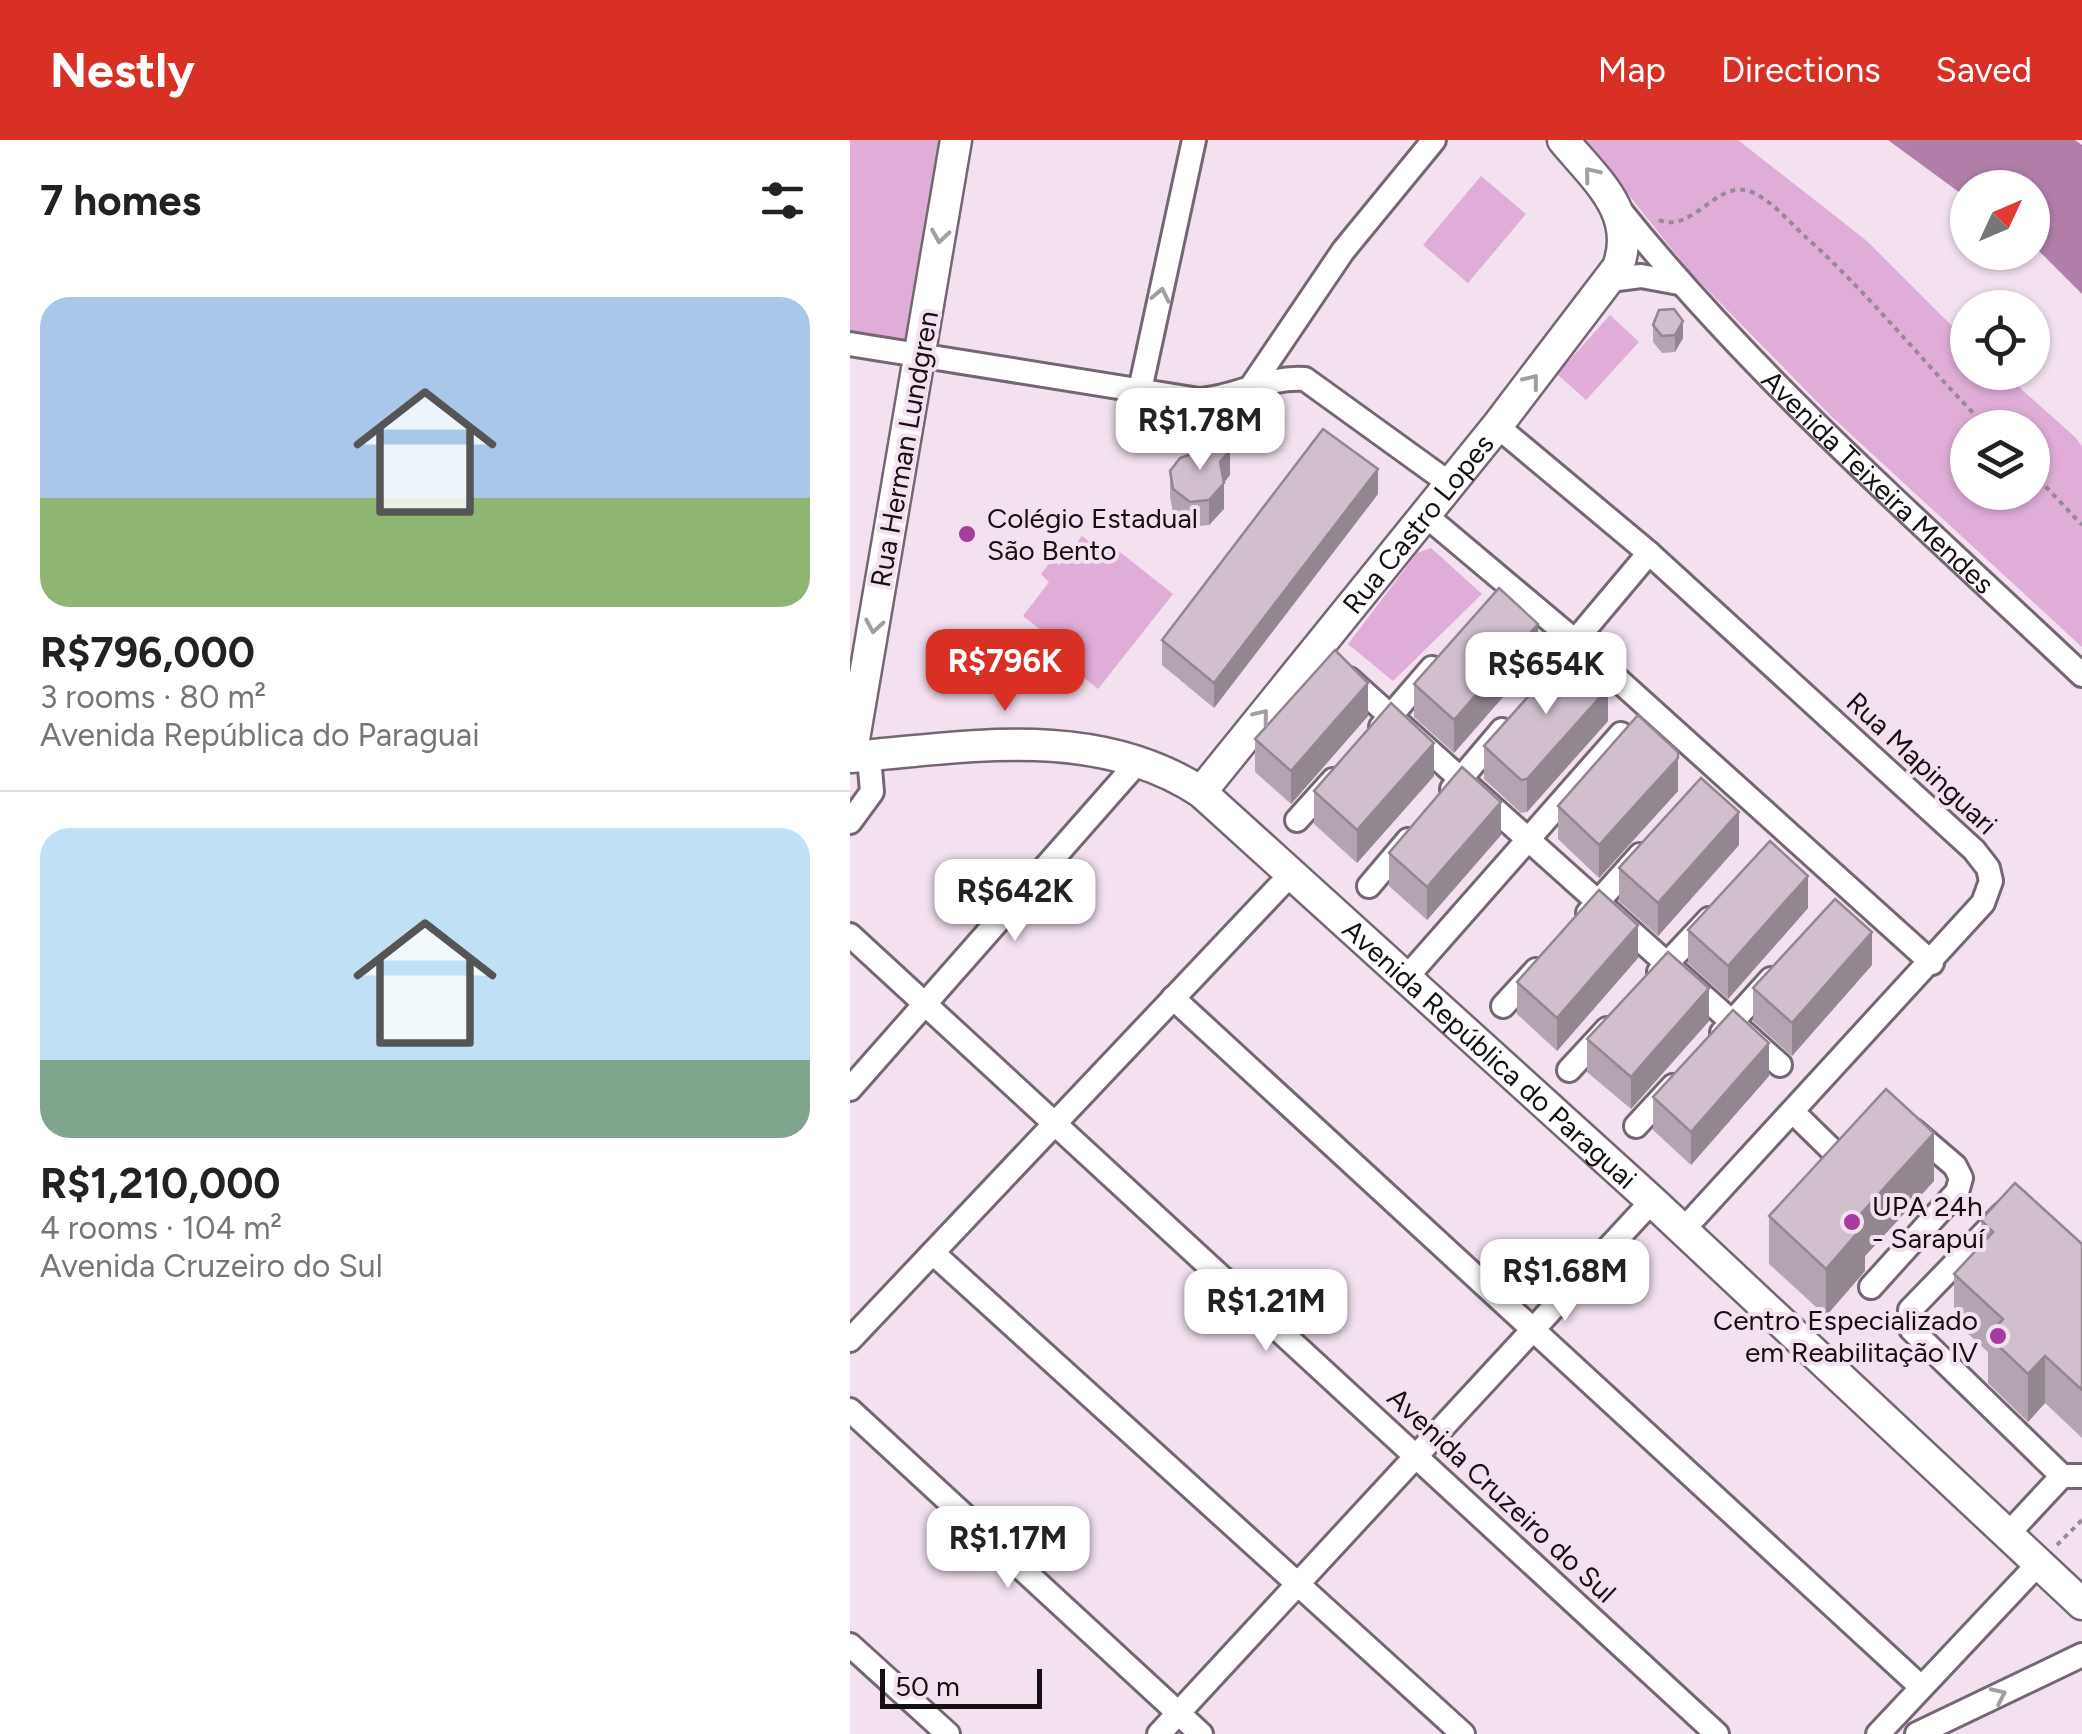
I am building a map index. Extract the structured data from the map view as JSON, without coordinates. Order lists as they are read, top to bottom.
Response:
{
  "streets": {
    "main road": ["Rua Herman Lundgren", "Rua Castro Lopes", "Avenida República do Paraguai"],
    "street": ["Avenida Teixeira Mendes", "Rua Mapinguari", "Avenida Cruzeiro do Sul"]
  },
  "crossings": [
    ["Rua Herman Lundgren", "Avenida República do Paraguai"],
    ["Avenida Teixeira Mendes", "Rua Castro Lopes"],
    ["Rua Castro Lopes", "Rua Mapinguari"],
    ["Rua Castro Lopes", "Avenida República do Paraguai"],
    ["Rua Mapinguari", "Avenida República do Paraguai"]
  ],
  "one_way": ["Rua Herman Lundgren", "Rua Castro Lopes"],
  "places": ["Colégio Estadual São Bento", "UPA 24h - Sarapuí", "Centro Especializado em Reabilitação IV"],
  "scale_bar": "50 m",
  "north": "top right",
  "page": {
    "header": "Nestly",
    "nav": ["Map", "Directions", "Saved"],
    "heading": "7 homes",
    "list": [
      {
        "name": "R$796,000",
        "note": "3 rooms · 80 m² · Avenida República do Paraguai"
      },
      {
        "name": "R$1,210,000",
        "note": "4 rooms · 104 m² · Avenida Cruzeiro do Sul"
      }
    ],
    "price": [
      "R$1.78M",
      "R$796K",
      "R$654K",
      "R$642K",
      "R$1.68M",
      "R$1.21M",
      "R$1.17M"
    ],
    "scale": "50 m"
  }
}
